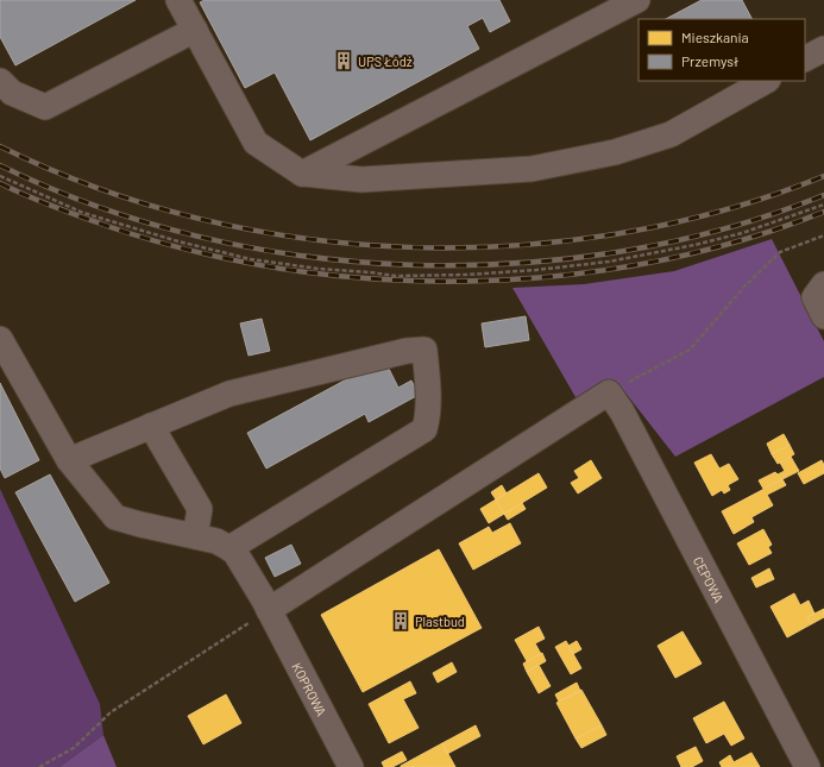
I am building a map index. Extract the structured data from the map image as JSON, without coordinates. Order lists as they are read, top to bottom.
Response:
{
  "streets": {
    "street": ["CEPOWA", "KOPROWA"]
  },
  "places": {
    "building": ["UPS Łódź", "Plastbud"]
  },
  "legend": ["Mieszkania", "Przemysł"]
}
